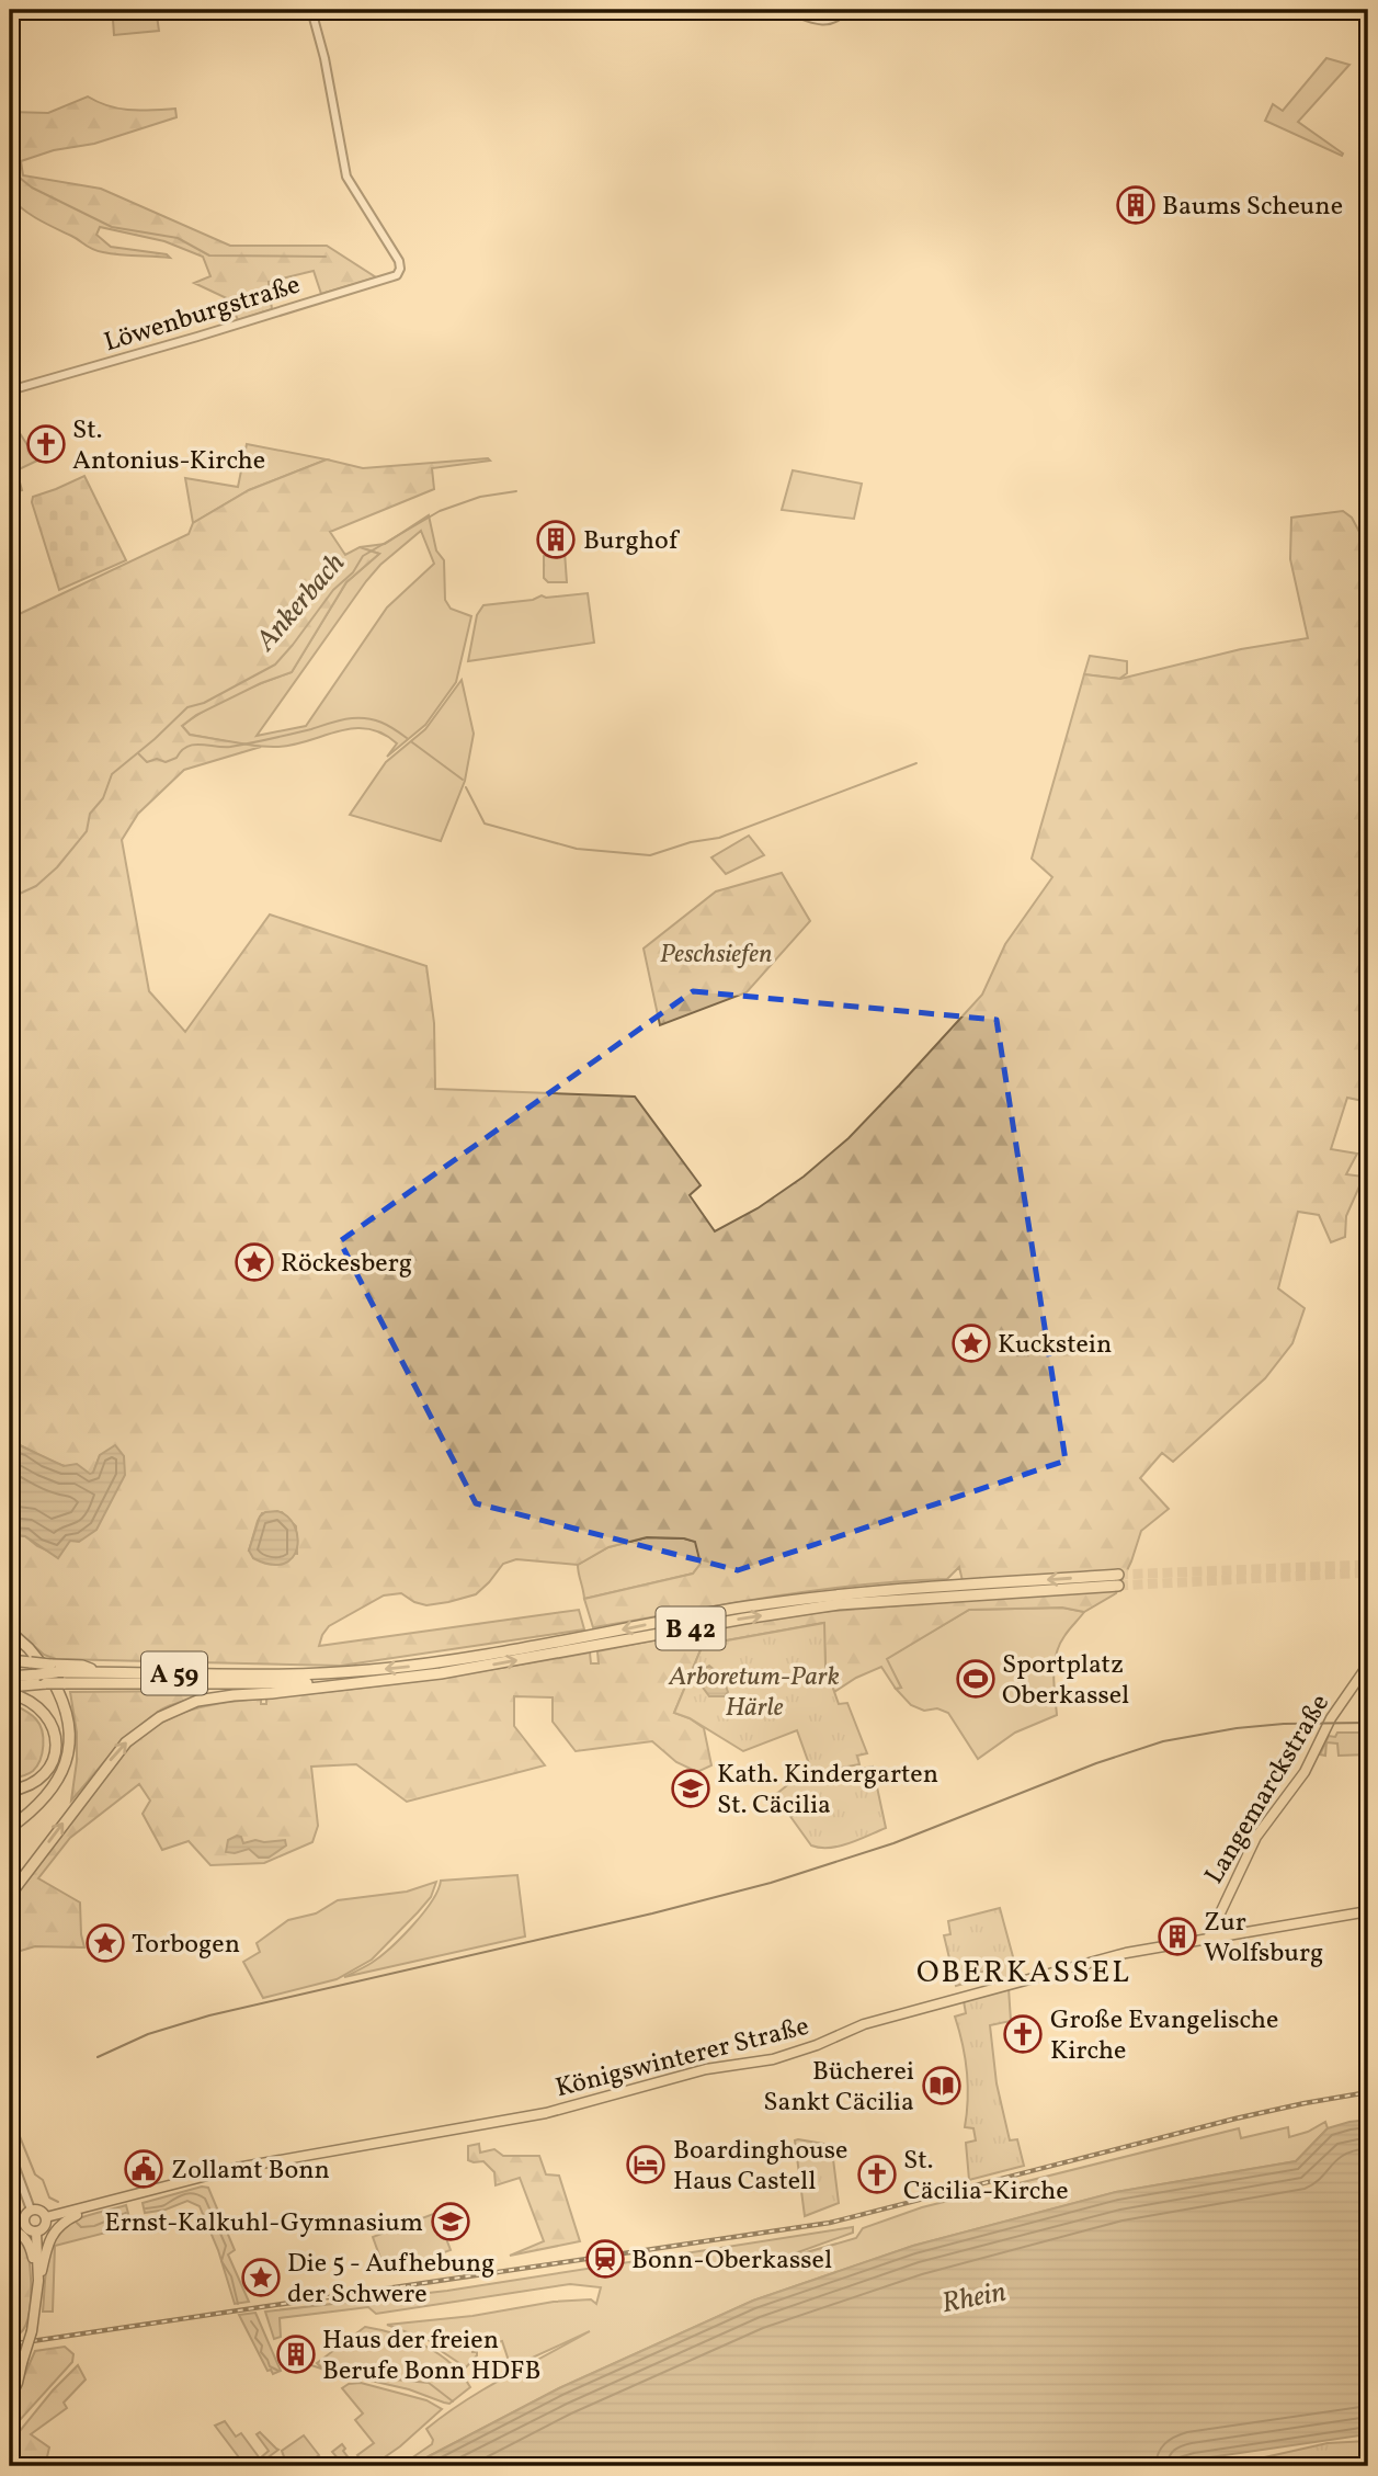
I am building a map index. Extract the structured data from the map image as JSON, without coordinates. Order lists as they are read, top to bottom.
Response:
{
  "streets": {
    "highway": ["B 42", "A 59"],
    "main road": ["Langemarckstraße", "Königswinterer Straße"],
    "street": ["Löwenburgstraße"]
  },
  "crossings": [
    ["B 42", "A 59"],
    ["Langemarckstraße", "Königswinterer Straße"]
  ],
  "districts": ["OBERKASSEL"],
  "water": ["Ankerbach", "Rhein"],
  "parks": ["Peschsiefen", "Arboretum-Park Härle"],
  "places": {
    "building": [
      "Baums Scheune",
      "Burghof",
      "Zur Wolfsburg",
      "Haus der freien Berufe Bonn HDFB"
    ],
    "church": ["St. Antonius-Kirche", "Große Evangelische Kirche", "St. Cäcilia-Kirche"],
    "place": [
      "Röckesberg",
      "Kuckstein",
      "Torbogen",
      "Die 5 - Aufhebung der Schwere"
    ],
    "sports": ["Sportplatz Oberkassel"],
    "school or university": ["Kath. Kindergarten St. Cäcilia", "Ernst-Kalkuhl-Gymnasium"],
    "library": ["Bücherei Sankt Cäcilia"],
    "hotel": ["Boardinghouse Haus Castell"],
    "public building": ["Zollamt Bonn"],
    "station": ["Bonn-Oberkassel"]
  }
}
